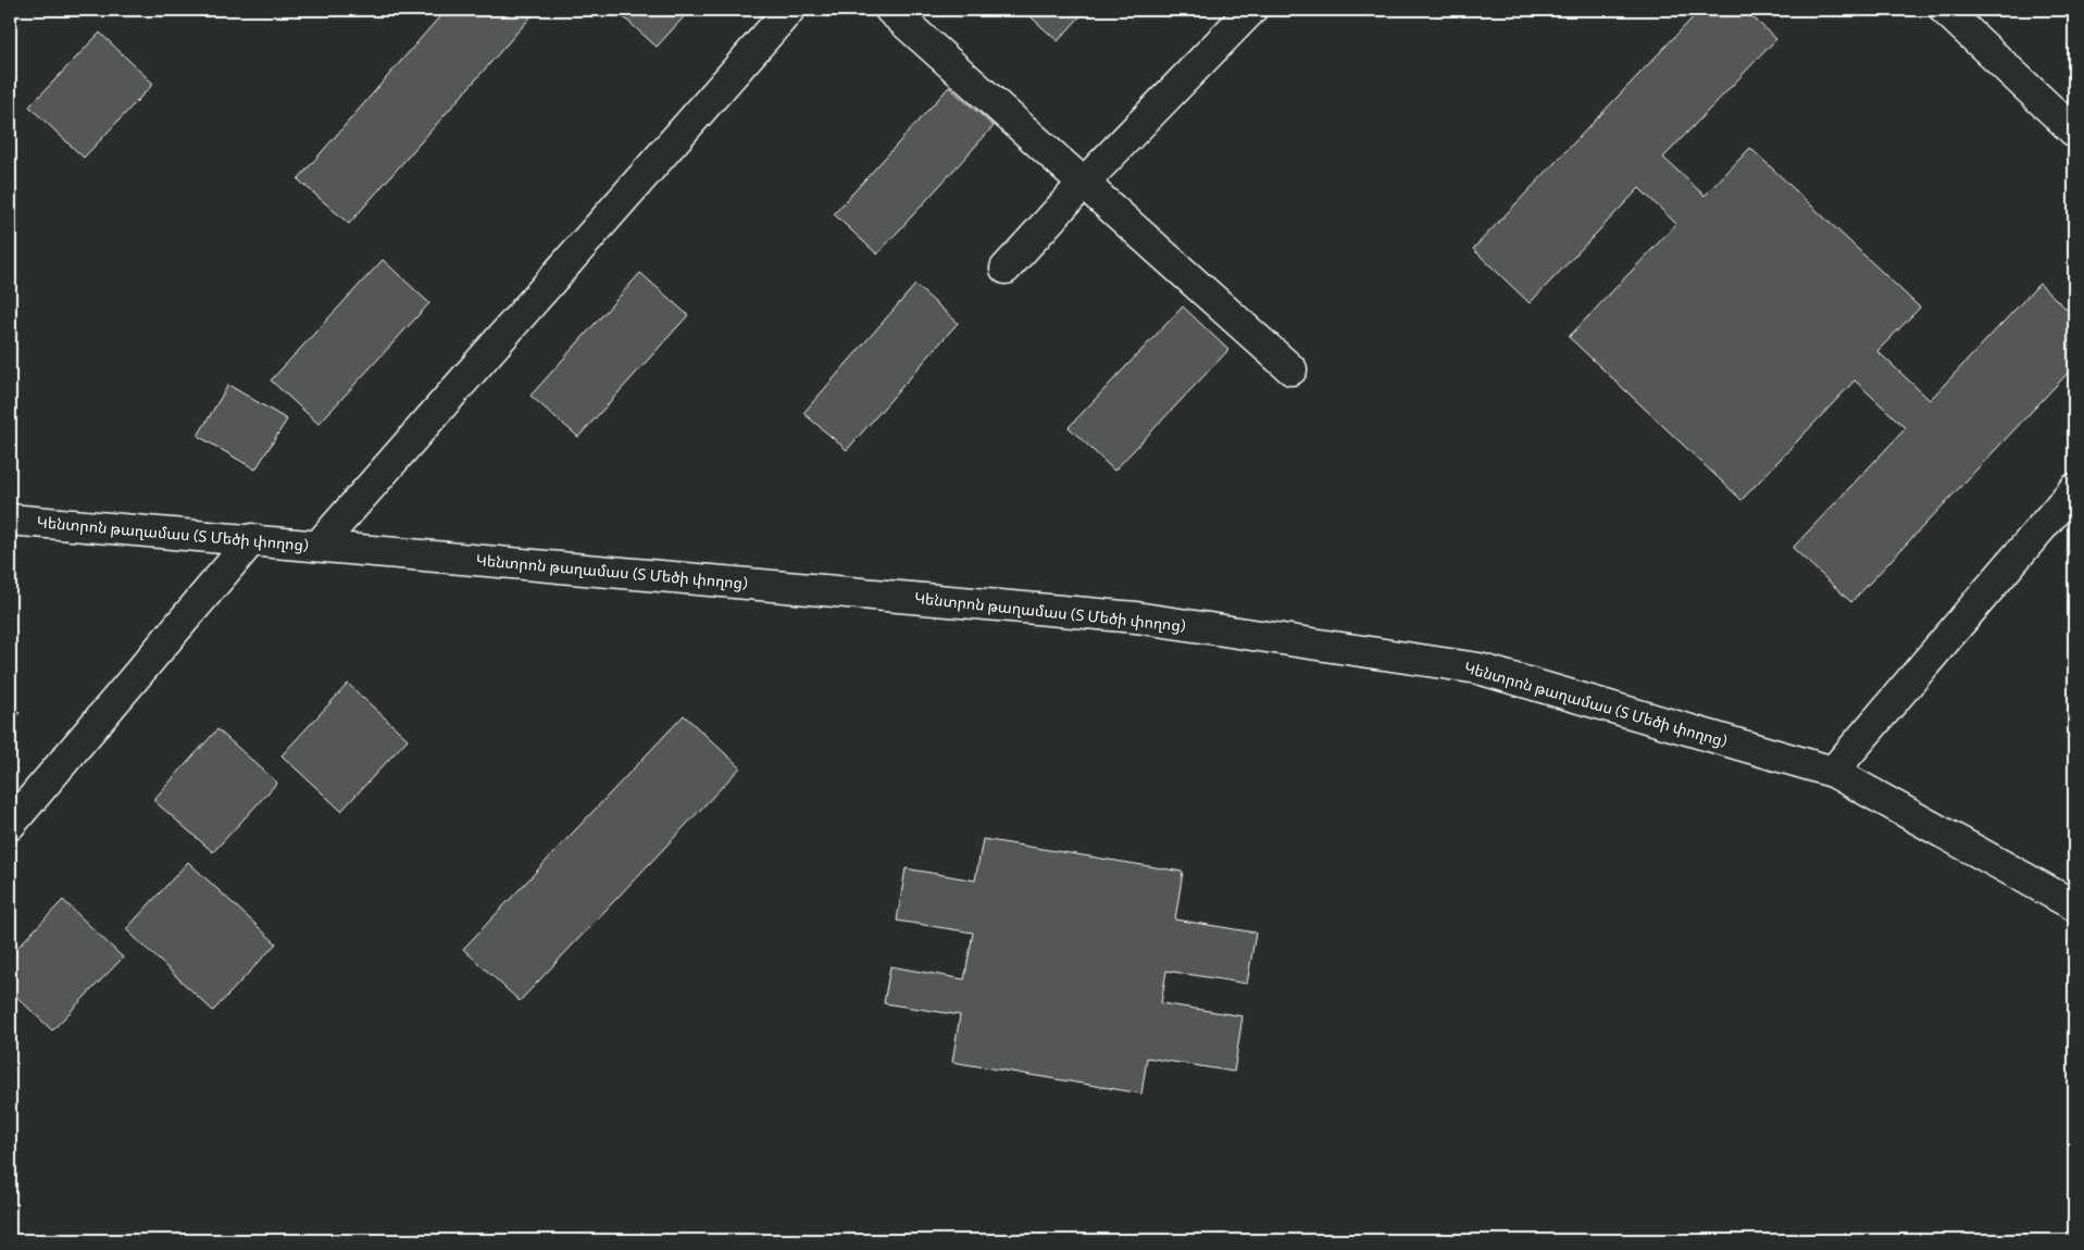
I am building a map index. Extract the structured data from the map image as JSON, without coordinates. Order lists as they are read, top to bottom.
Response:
{
  "streets": {
    "street": ["Կենտրոն թաղամաս (Տ Մեծի փողոց)"]
  }
}
